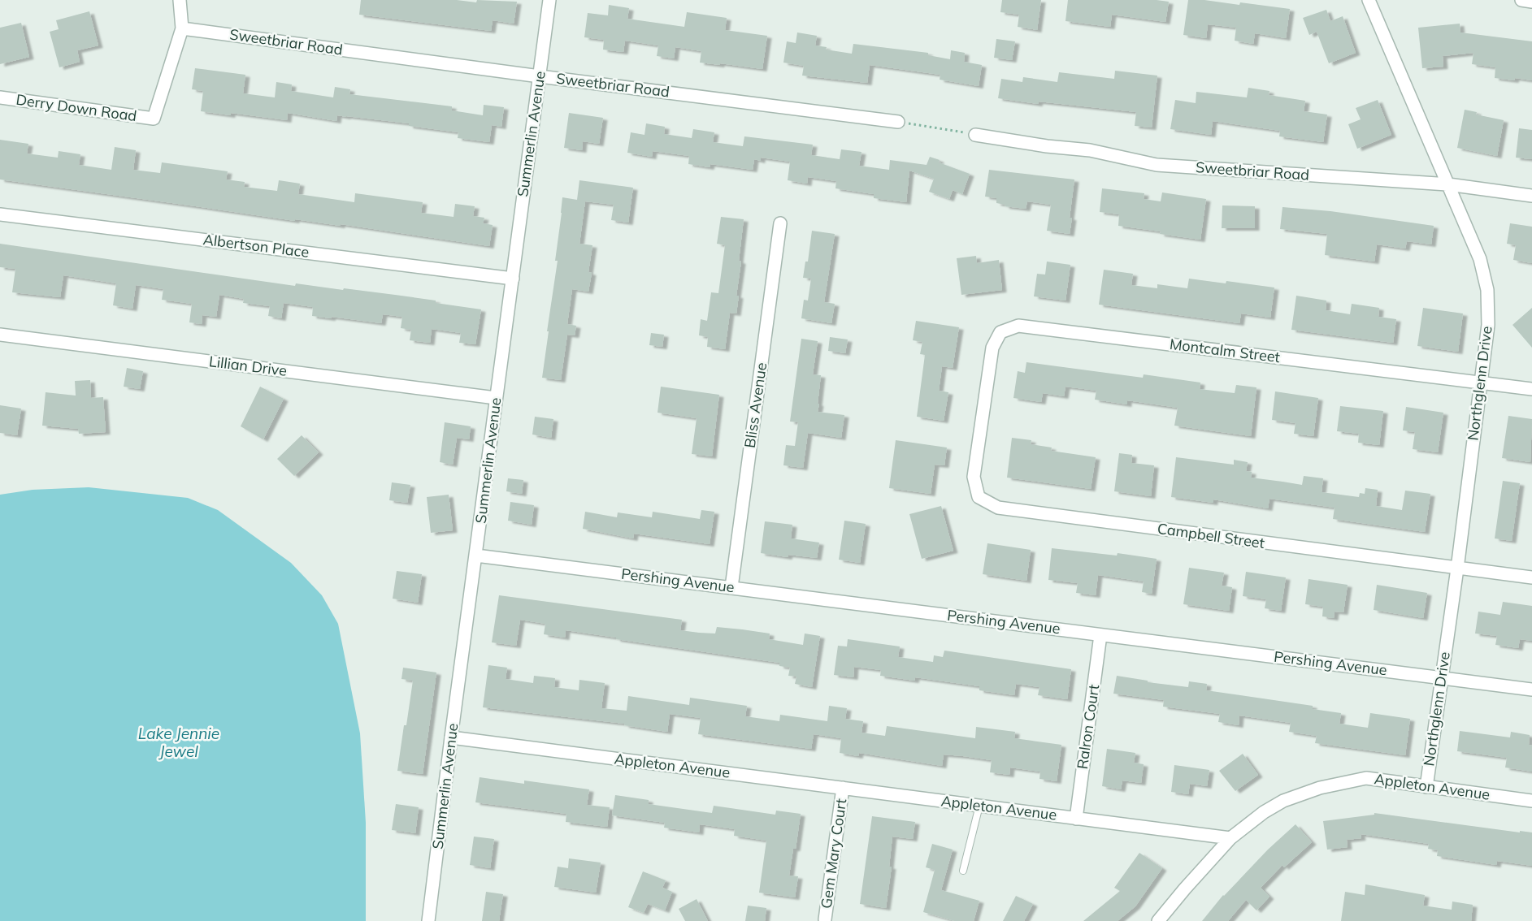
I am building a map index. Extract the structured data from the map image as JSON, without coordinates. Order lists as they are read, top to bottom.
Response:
{
  "streets": {
    "street": [
      "Sweetbriar Road",
      "Derry Down Road",
      "Summerlin Avenue",
      "Albertson Place",
      "Montcalm Street",
      "Lillian Drive",
      "Northglenn Drive",
      "Bliss Avenue",
      "Campbell Street",
      "Pershing Avenue",
      "Ralron Court",
      "Appleton Avenue",
      "Gem Mary Court"
    ]
  },
  "crossings": [
    ["Sweetbriar Road", "Derry Down Road"],
    ["Sweetbriar Road", "Summerlin Avenue"],
    ["Sweetbriar Road", "Northglenn Drive"],
    ["Summerlin Avenue", "Albertson Place"],
    ["Summerlin Avenue", "Lillian Drive"],
    ["Summerlin Avenue", "Pershing Avenue"],
    ["Summerlin Avenue", "Appleton Avenue"],
    ["Montcalm Street", "Northglenn Drive"],
    ["Montcalm Street", "Campbell Street"],
    ["Northglenn Drive", "Campbell Street"],
    ["Northglenn Drive", "Pershing Avenue"],
    ["Northglenn Drive", "Appleton Avenue"],
    ["Bliss Avenue", "Pershing Avenue"],
    ["Pershing Avenue", "Ralron Court"],
    ["Ralron Court", "Appleton Avenue"],
    ["Appleton Avenue", "Gem Mary Court"]
  ],
  "water": ["Lake Jennie Jewel"]
}
